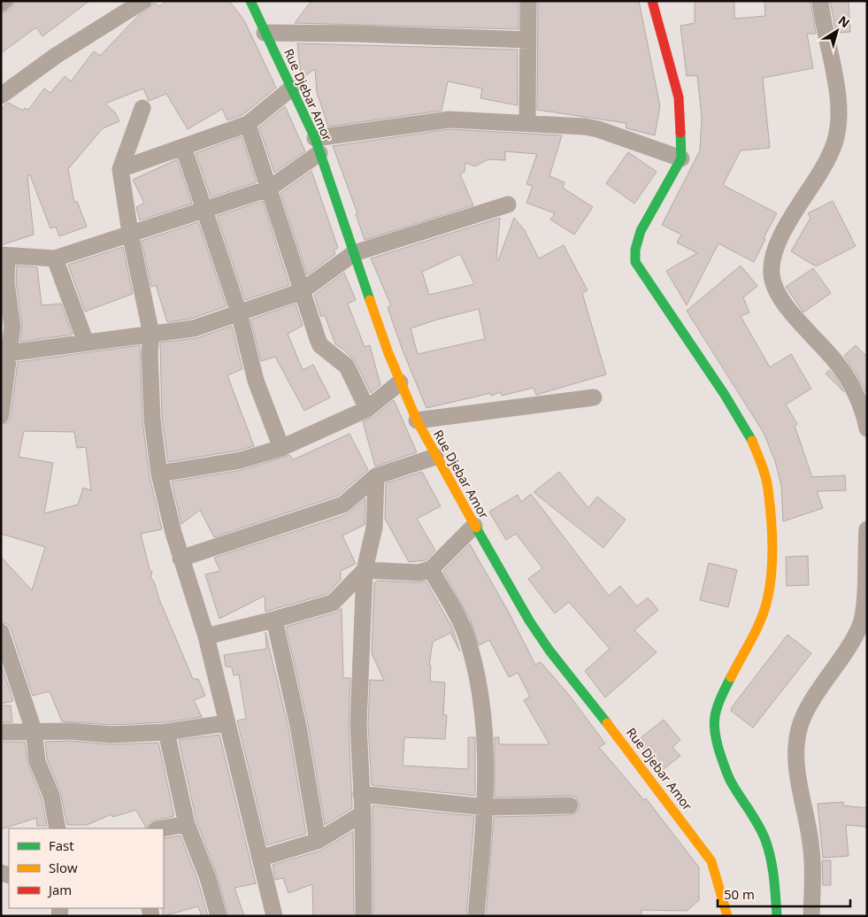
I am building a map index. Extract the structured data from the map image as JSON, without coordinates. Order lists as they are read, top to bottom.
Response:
{
  "streets": {
    "main road": ["Rue Djebar Amor"]
  },
  "legend": ["Fast", "Slow", "Jam"],
  "scale_bar": "50 m",
  "north": "top right"
}
